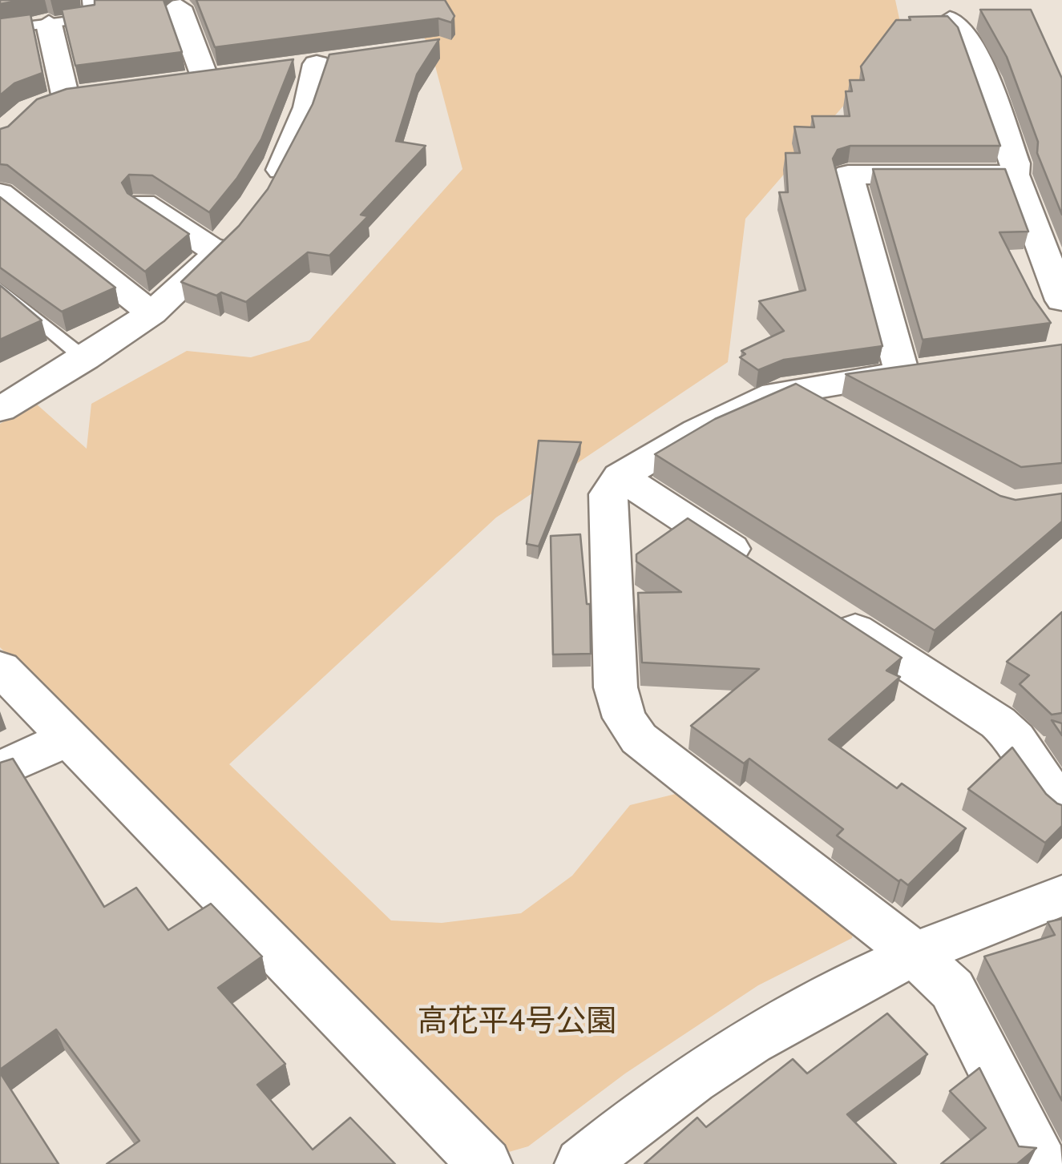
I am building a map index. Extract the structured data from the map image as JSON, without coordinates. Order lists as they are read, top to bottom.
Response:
{
  "parks": ["高花平4号公園"]
}
